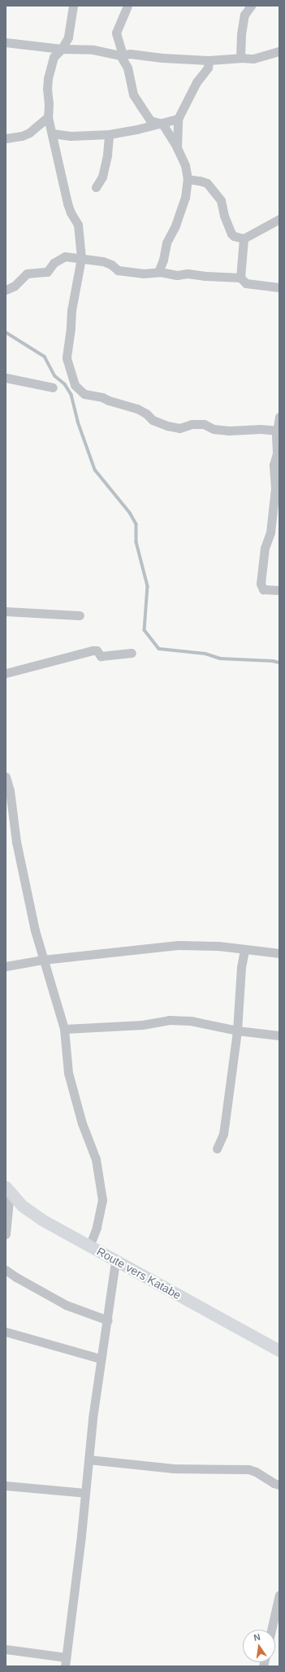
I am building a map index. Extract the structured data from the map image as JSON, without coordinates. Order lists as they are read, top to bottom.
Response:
{
  "streets": {
    "street": ["Route vers Katabe"]
  },
  "north": "top"
}
